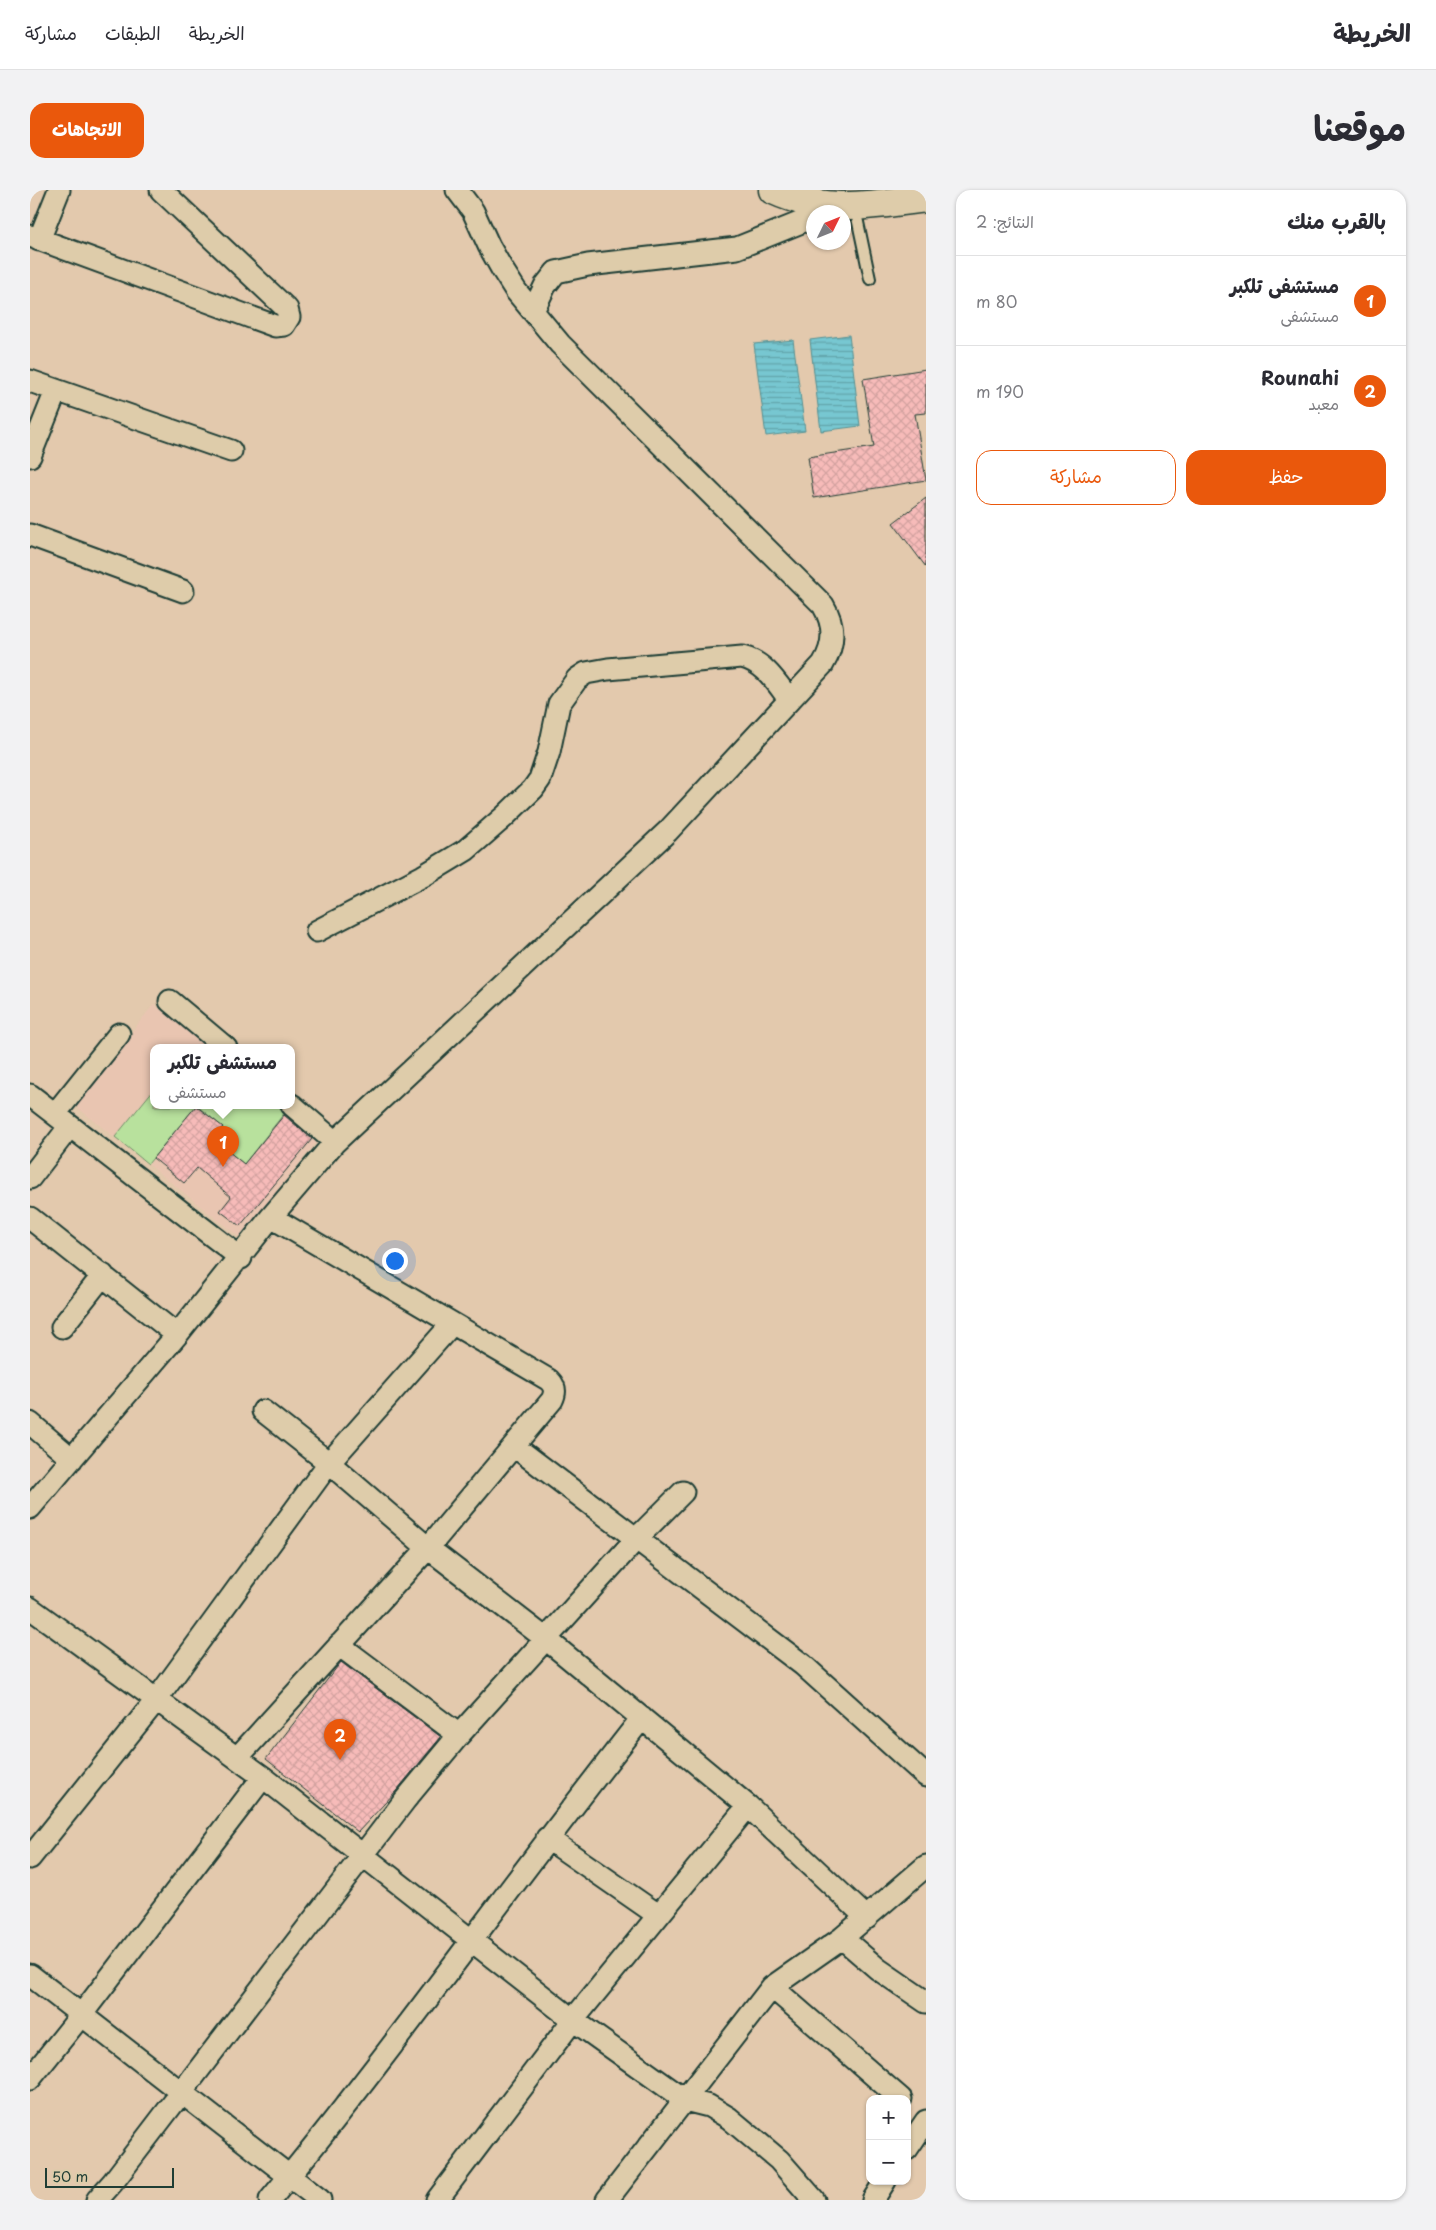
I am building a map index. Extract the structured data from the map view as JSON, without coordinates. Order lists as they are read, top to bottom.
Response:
{
  "scale_bar": "50 m",
  "north": "top right",
  "page": {
    "header": "الخريطة",
    "nav": ["الخريطة", "الطبقات", "مشاركة"],
    "title": "موقعنا",
    "buttons": [
      "الاتجاهات",
      ["حفظ", "مشاركة"]
    ],
    "heading": ["بالقرب منك", "النتائج: 2"],
    "list": [
      {
        "mark": "1",
        "name": "مستشفى تلكبر",
        "note": "مستشفى",
        "value": "80 m"
      },
      {
        "mark": "2",
        "name": "Rounahi",
        "note": "معبد",
        "value": "190 m"
      }
    ],
    "popup": ["مستشفى تلكبر", "مستشفى"],
    "pins": ["1", "2"],
    "map_buttons": ["+", "−"],
    "scale": "50 m"
  }
}
